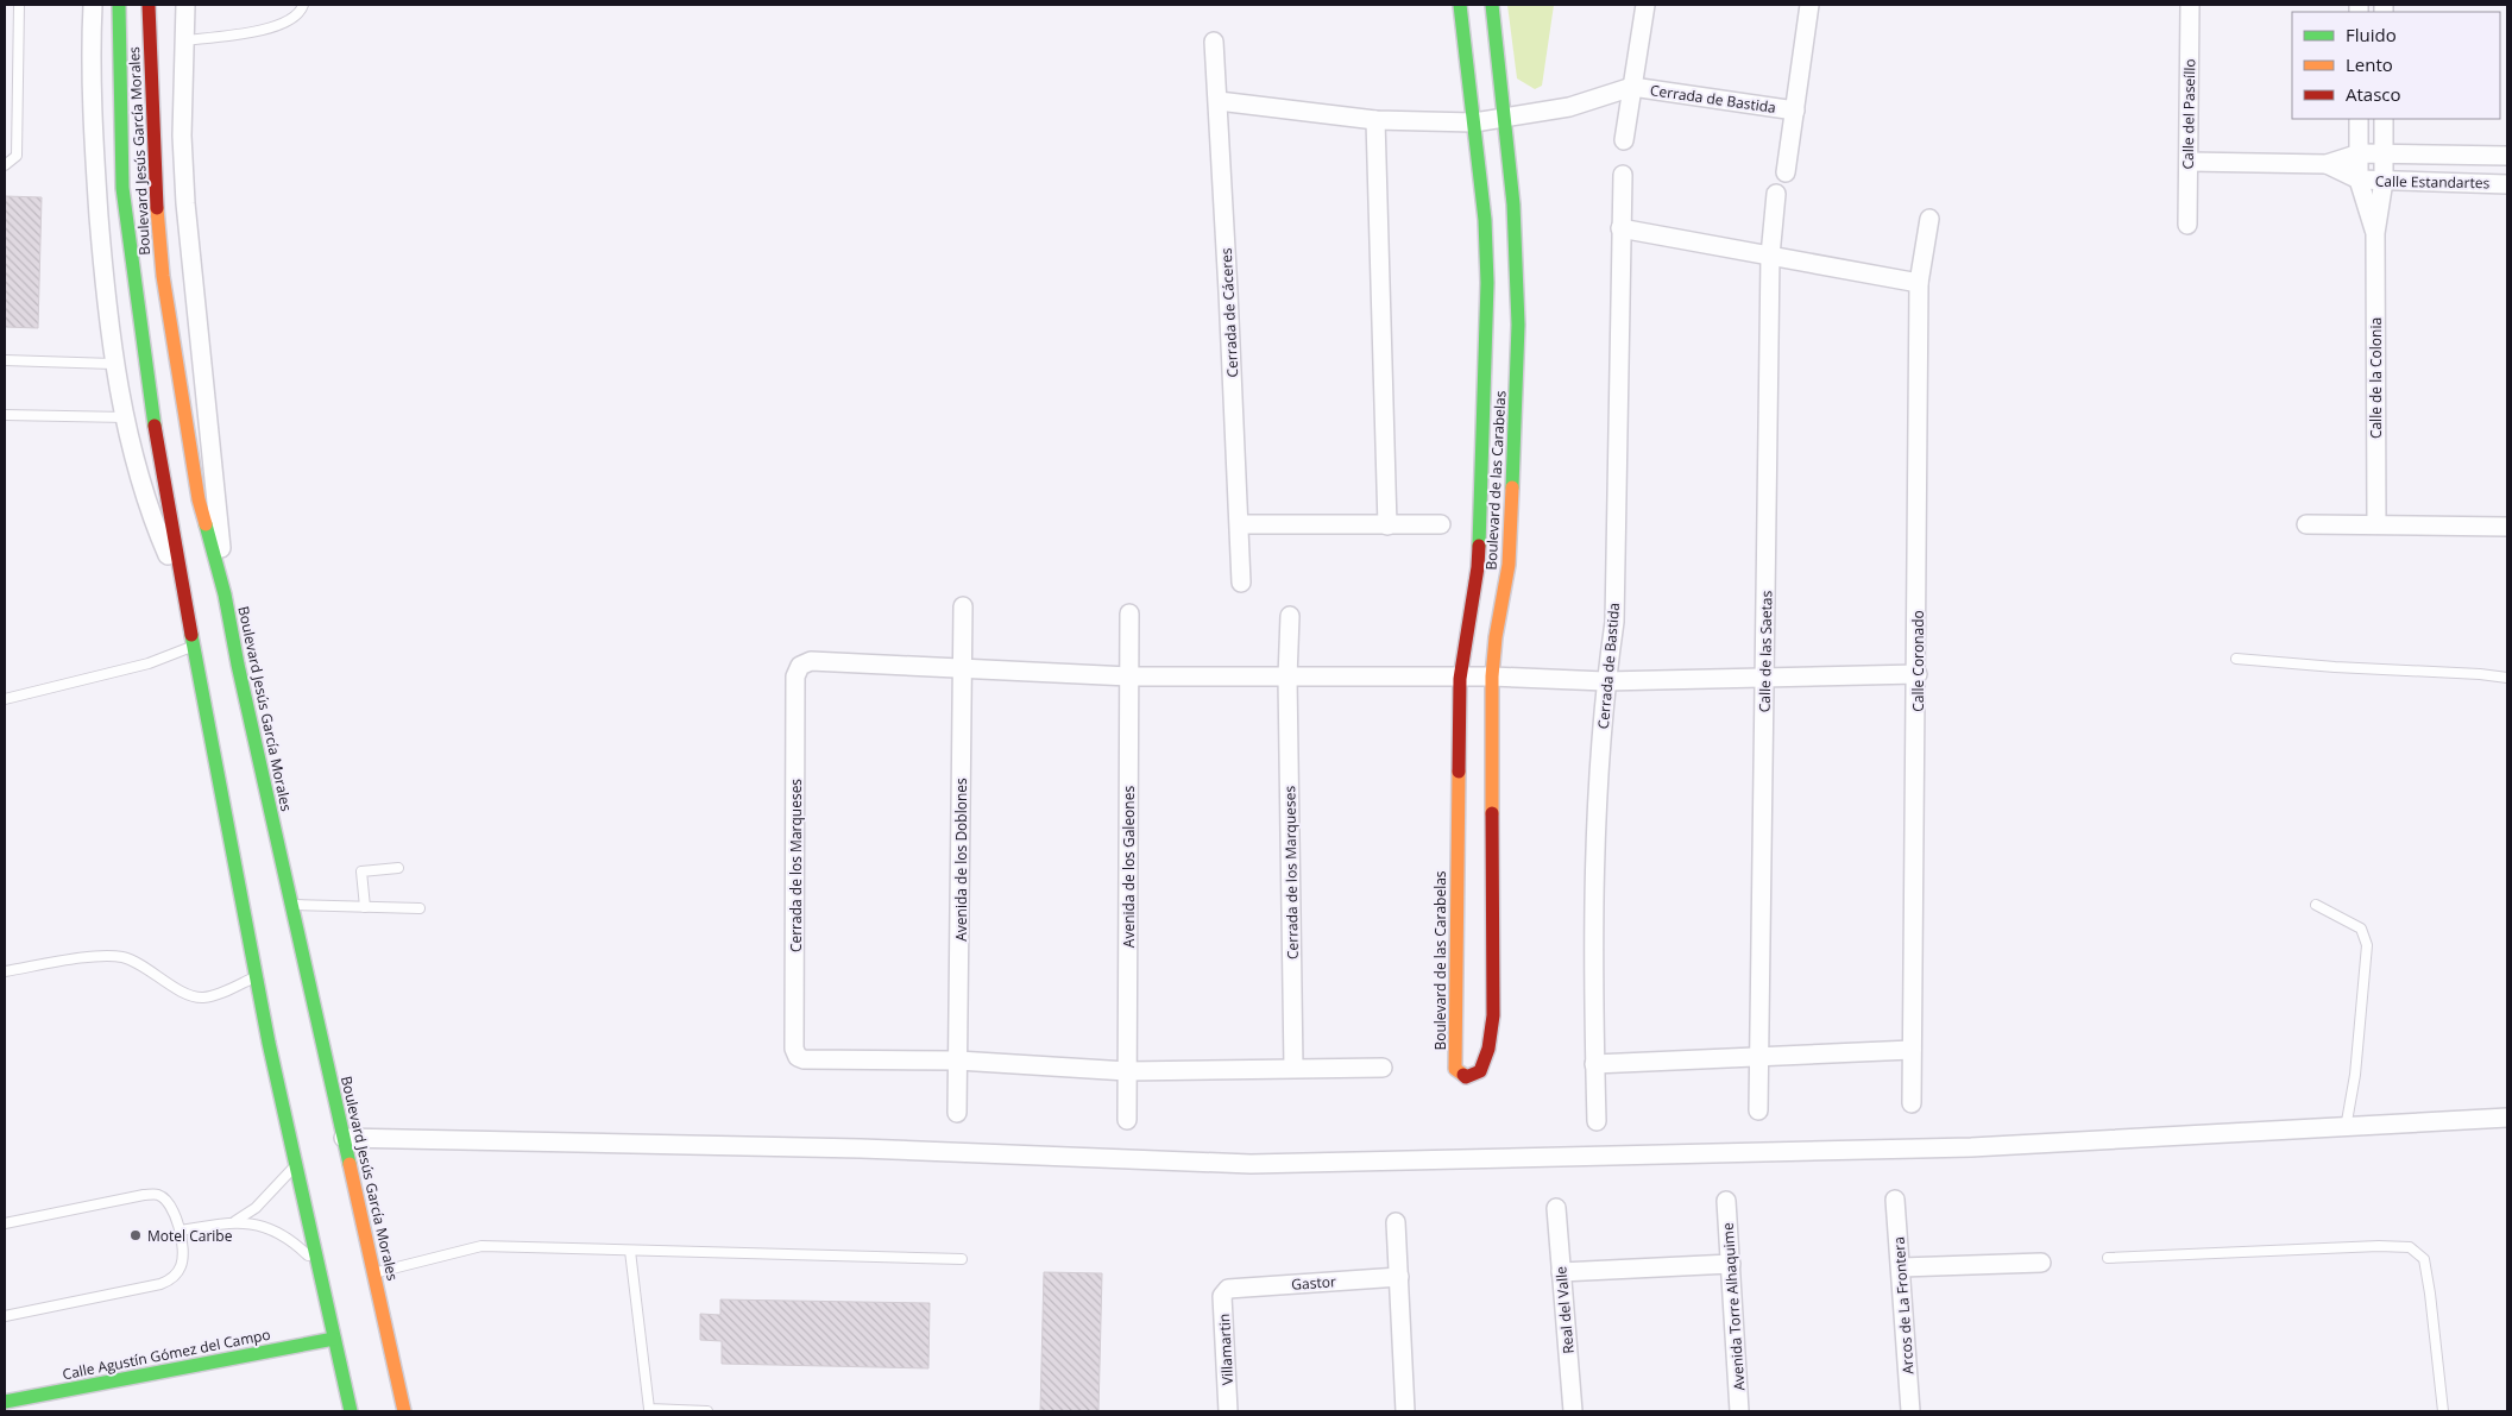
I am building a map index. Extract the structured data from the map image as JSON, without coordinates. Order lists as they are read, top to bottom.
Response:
{
  "streets": {
    "main road": ["Boulevard Jesús García Morales", "Boulevard de las Carabelas", "Calle Agustín Gómez del Campo"],
    "street": [
      "Cerrada de Bastida",
      "Calle del Paseíllo",
      "Calle Estandartes",
      "Cerrada de Cáceres",
      "Calle de la Colonia",
      "Calle de las Saetas",
      "Calle Coronado",
      "Avenida de los Doblones",
      "Cerrada de los Marqueses",
      "Avenida de los Galeones",
      "Gastor",
      "Arcos de La Frontera",
      "Avenida Torre Alhaquime",
      "Real del Valle",
      "Villamartin"
    ]
  },
  "crossings": [
    ["Cerrada de Bastida", "Boulevard de las Carabelas"],
    ["Cerrada de Bastida", "Cerrada de los Marqueses"],
    ["Calle del Paseíllo", "Calle Estandartes"],
    ["Boulevard Jesús García Morales", "Calle Agustín Gómez del Campo"],
    ["Calle Estandartes", "Calle de la Colonia"],
    ["Boulevard de las Carabelas", "Cerrada de los Marqueses"],
    ["Calle de las Saetas", "Cerrada de los Marqueses"],
    ["Calle Coronado", "Cerrada de los Marqueses"],
    ["Avenida de los Doblones", "Cerrada de los Marqueses"],
    ["Cerrada de los Marqueses", "Avenida de los Galeones"],
    ["Gastor", "Villamartin"]
  ],
  "places": ["Motel Caribe"],
  "legend": ["Fluido", "Lento", "Atasco"]
}
